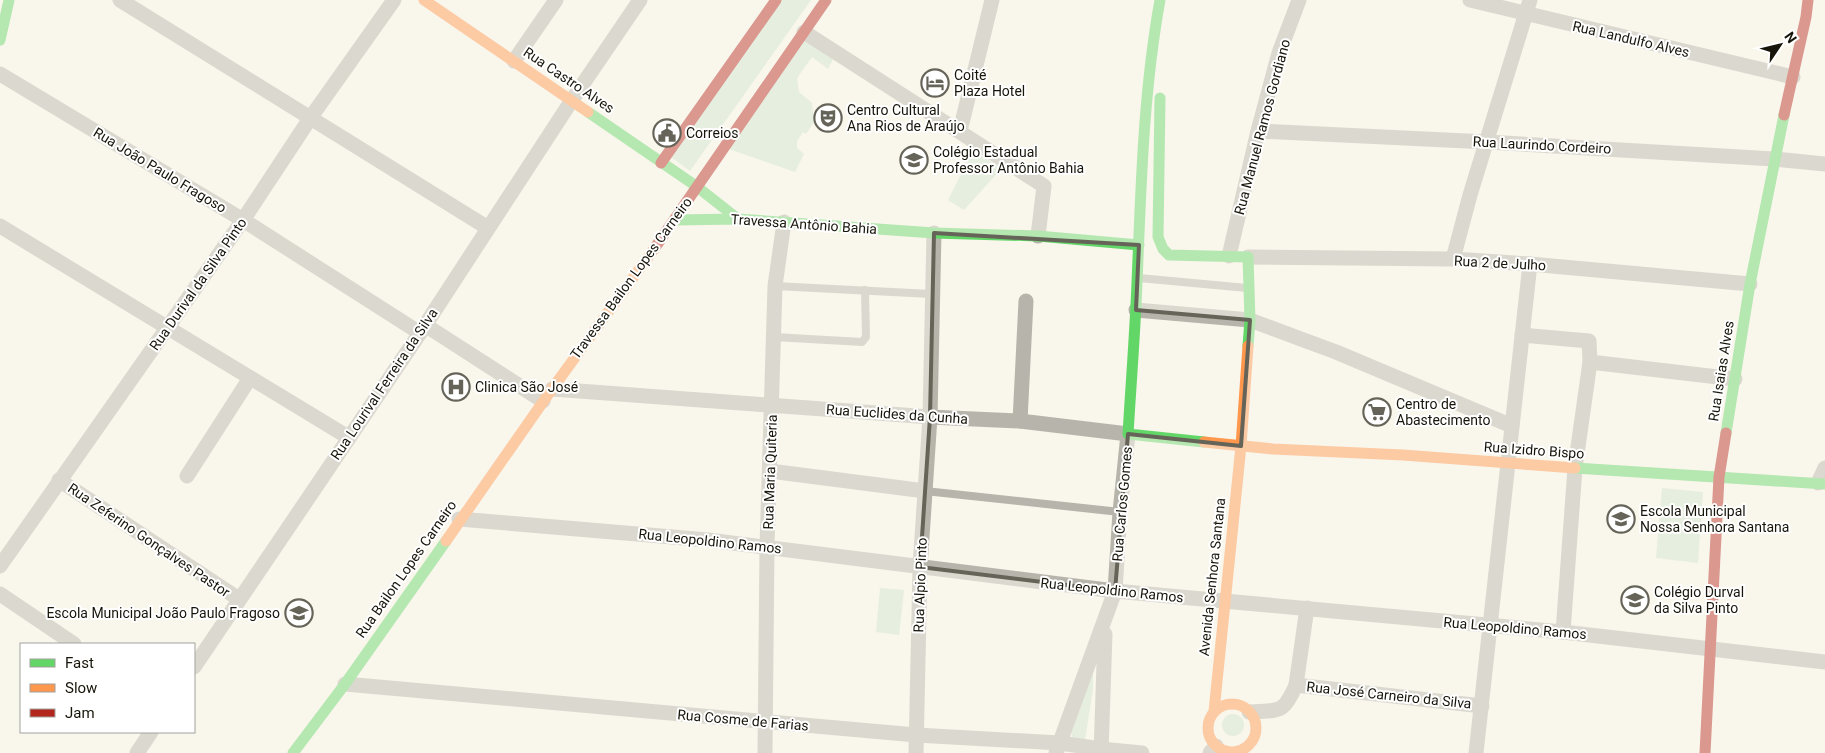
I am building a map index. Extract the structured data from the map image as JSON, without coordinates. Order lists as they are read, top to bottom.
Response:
{
  "streets": {
    "street": [
      "Rua Landulfo Alves",
      "Rua Castro Alves",
      "Rua Manuel Ramos Gordiano",
      "Rua Laurindo Cordeiro",
      "Rua João Paulo Fragoso",
      "Travessa Antônio Bahia",
      "Rua 2 de Julho",
      "Travessa Bailon Lopes Carneiro",
      "Rua Durival da Silva Pinto",
      "Rua Isaias Alves",
      "Rua Lourival Ferreira da Silva",
      "Rua Euclides da Cunha",
      "Rua Izidro Bispo",
      "Rua Maria Quiteria",
      "Rua Carlos Gomes",
      "Rua Zeferino Gonçalves Pastor",
      "Rua Leopoldino Ramos",
      "Rua Bailon Lopes Carneiro",
      "Avenida Senhora Santana",
      "Rua Alpio Pinto",
      "Rua José Carneiro da Silva",
      "Rua Cosme de Farias"
    ]
  },
  "crossings": [
    ["Rua Landulfo Alves", "Rua Isaias Alves"],
    ["Rua Castro Alves", "Travessa Antônio Bahia"],
    ["Rua Castro Alves", "Travessa Bailon Lopes Carneiro"],
    ["Rua Castro Alves", "Rua Lourival Ferreira da Silva"],
    ["Rua Manuel Ramos Gordiano", "Rua Laurindo Cordeiro"],
    ["Rua Laurindo Cordeiro", "Rua Isaias Alves"],
    ["Rua João Paulo Fragoso", "Rua Durival da Silva Pinto"],
    ["Rua João Paulo Fragoso", "Rua Lourival Ferreira da Silva"],
    ["Travessa Antônio Bahia", "Travessa Bailon Lopes Carneiro"],
    ["Travessa Antônio Bahia", "Rua Maria Quiteria"],
    ["Travessa Antônio Bahia", "Rua Carlos Gomes"],
    ["Rua 2 de Julho", "Rua Isaias Alves"],
    ["Rua 2 de Julho", "Avenida Senhora Santana"],
    ["Travessa Bailon Lopes Carneiro", "Rua Euclides da Cunha"],
    ["Travessa Bailon Lopes Carneiro", "Rua Bailon Lopes Carneiro"],
    ["Rua Durival da Silva Pinto", "Rua Zeferino Gonçalves Pastor"],
    ["Rua Isaias Alves", "Rua Izidro Bispo"],
    ["Rua Isaias Alves", "Rua Leopoldino Ramos"],
    ["Rua Lourival Ferreira da Silva", "Rua Zeferino Gonçalves Pastor"],
    ["Rua Euclides da Cunha", "Rua Izidro Bispo"],
    ["Rua Euclides da Cunha", "Rua Maria Quiteria"],
    ["Rua Euclides da Cunha", "Rua Carlos Gomes"],
    ["Rua Euclides da Cunha", "Avenida Senhora Santana"],
    ["Rua Euclides da Cunha", "Rua Alpio Pinto"],
    ["Rua Izidro Bispo", "Avenida Senhora Santana"],
    ["Rua Maria Quiteria", "Rua Leopoldino Ramos"],
    ["Rua Maria Quiteria", "Rua Cosme de Farias"],
    ["Rua Carlos Gomes", "Rua Leopoldino Ramos"],
    ["Rua Carlos Gomes", "Rua Cosme de Farias"],
    ["Rua Leopoldino Ramos", "Rua Bailon Lopes Carneiro"],
    ["Rua Leopoldino Ramos", "Avenida Senhora Santana"],
    ["Rua Leopoldino Ramos", "Rua Alpio Pinto"],
    ["Rua Bailon Lopes Carneiro", "Rua Cosme de Farias"],
    ["Avenida Senhora Santana", "Rua José Carneiro da Silva"],
    ["Rua Alpio Pinto", "Rua Cosme de Farias"]
  ],
  "places": {
    "hotel": ["Coité Plaza Hotel"],
    "theatre": ["Centro Cultural Ana Rios de Araújo"],
    "public building": ["Correios"],
    "school or university": [
      "Colégio Estadual Professor Antônio Bahia",
      "Escola Municipal Nossa Senhora Santana",
      "Colégio Durval da Silva Pinto",
      "Escola Municipal João Paulo Fragoso"
    ],
    "hospital": ["Clinica São José"],
    "supermarket": ["Centro de Abastecimento"]
  },
  "legend": ["Fast", "Slow", "Jam"],
  "north": "top right"
}
